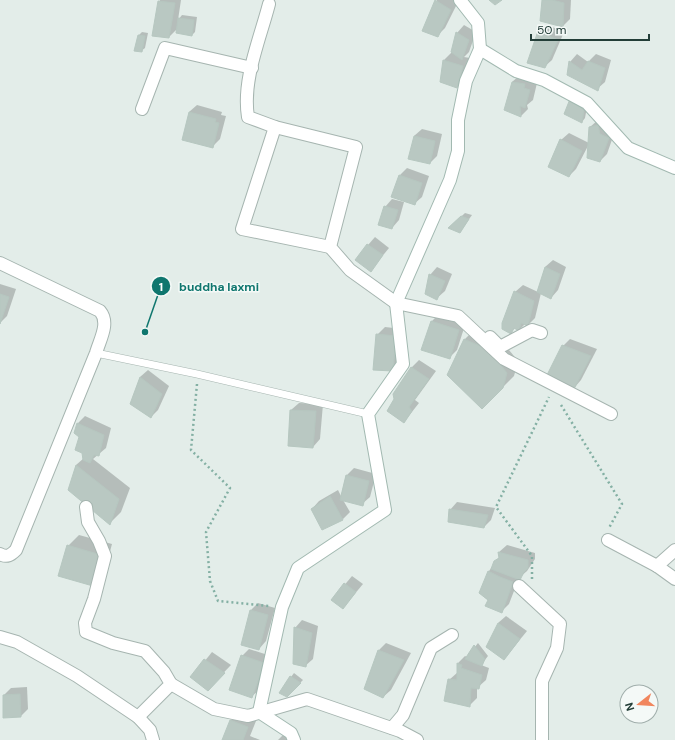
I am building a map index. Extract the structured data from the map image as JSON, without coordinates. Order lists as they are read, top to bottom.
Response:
{
  "places": ["buddha laxmi"],
  "scale_bar": "50 m",
  "north": "left"
}
